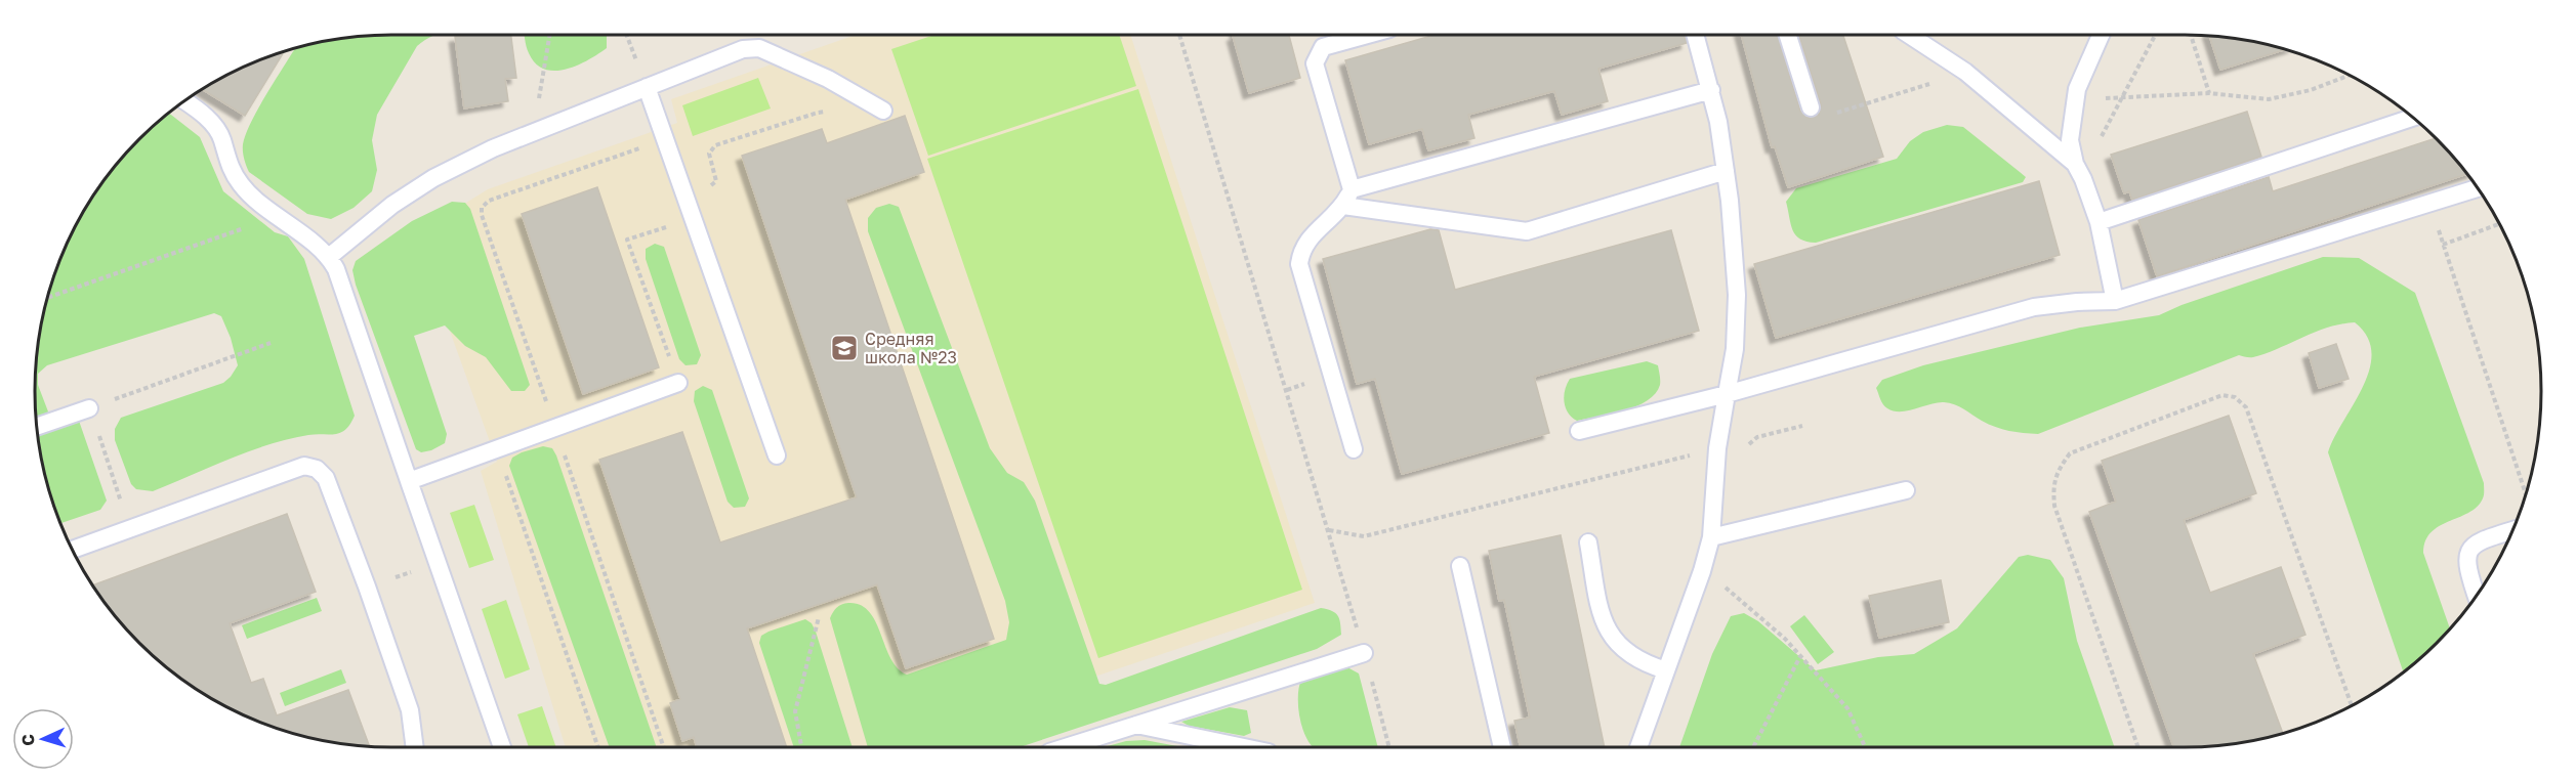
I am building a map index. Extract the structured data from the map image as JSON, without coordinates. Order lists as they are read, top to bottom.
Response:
{
  "places": {
    "school or university": ["Средняя школа №23"]
  },
  "north": "left"
}
